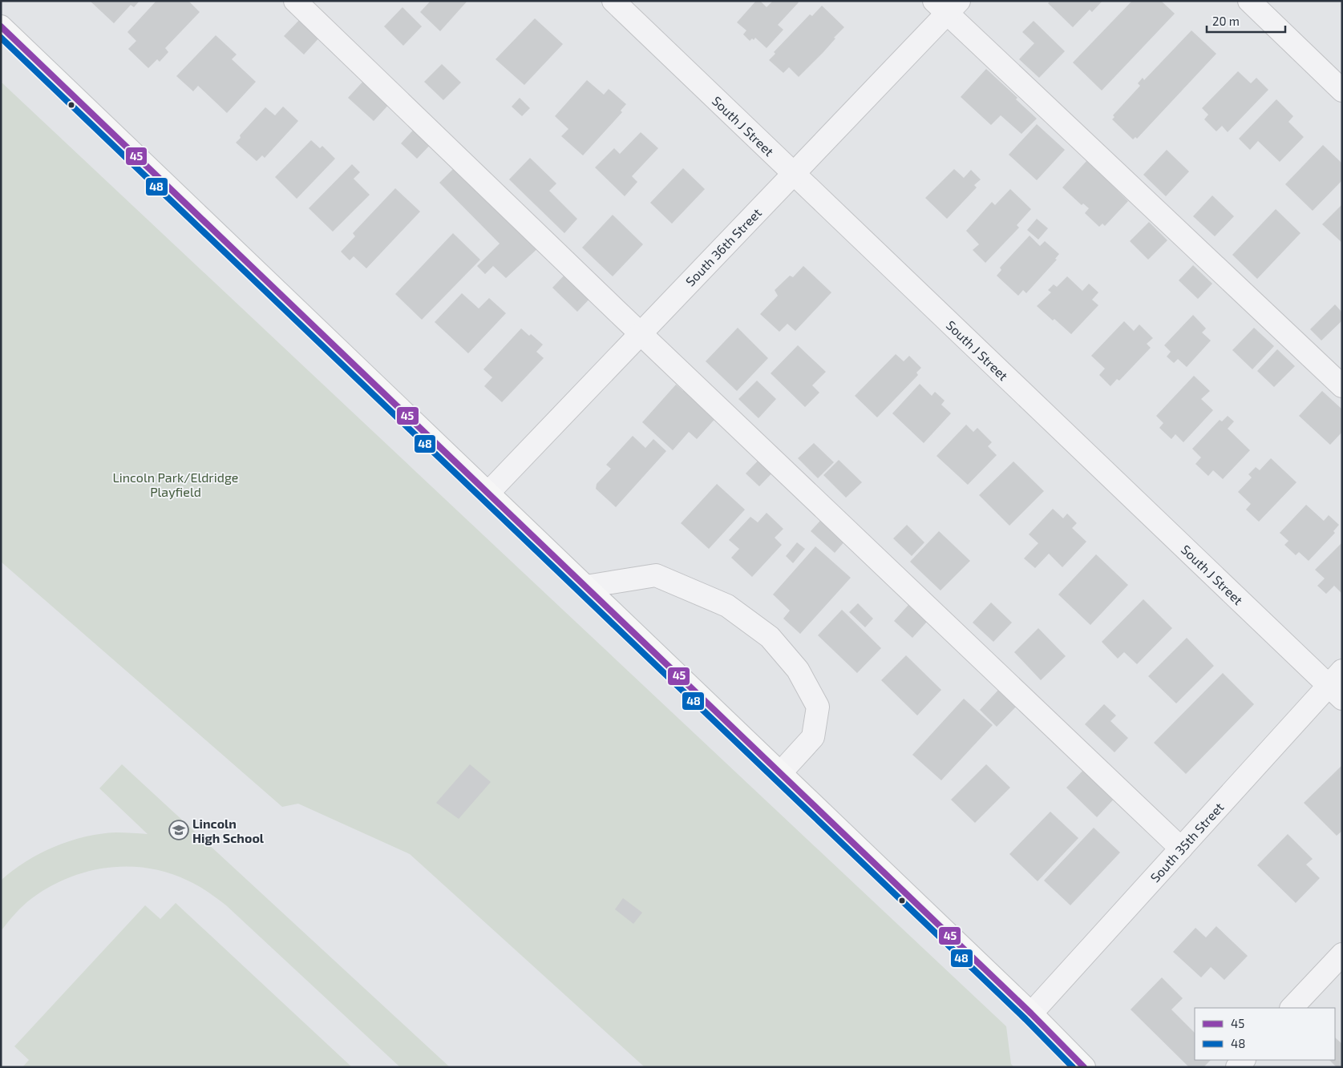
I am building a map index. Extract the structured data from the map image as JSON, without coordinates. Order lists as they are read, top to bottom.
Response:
{
  "streets": {
    "street": ["South J Street", "South 36th Street", "South 35th Street"]
  },
  "crossings": [
    ["South J Street", "South 36th Street"],
    ["South J Street", "South 35th Street"]
  ],
  "parks": ["Lincoln Park/Eldridge Playfield"],
  "places": {
    "school or university": ["Lincoln High School"]
  },
  "lines": ["transit line 45", "transit line 48"],
  "legend": ["45", "48"],
  "scale_bar": "20 m"
}
